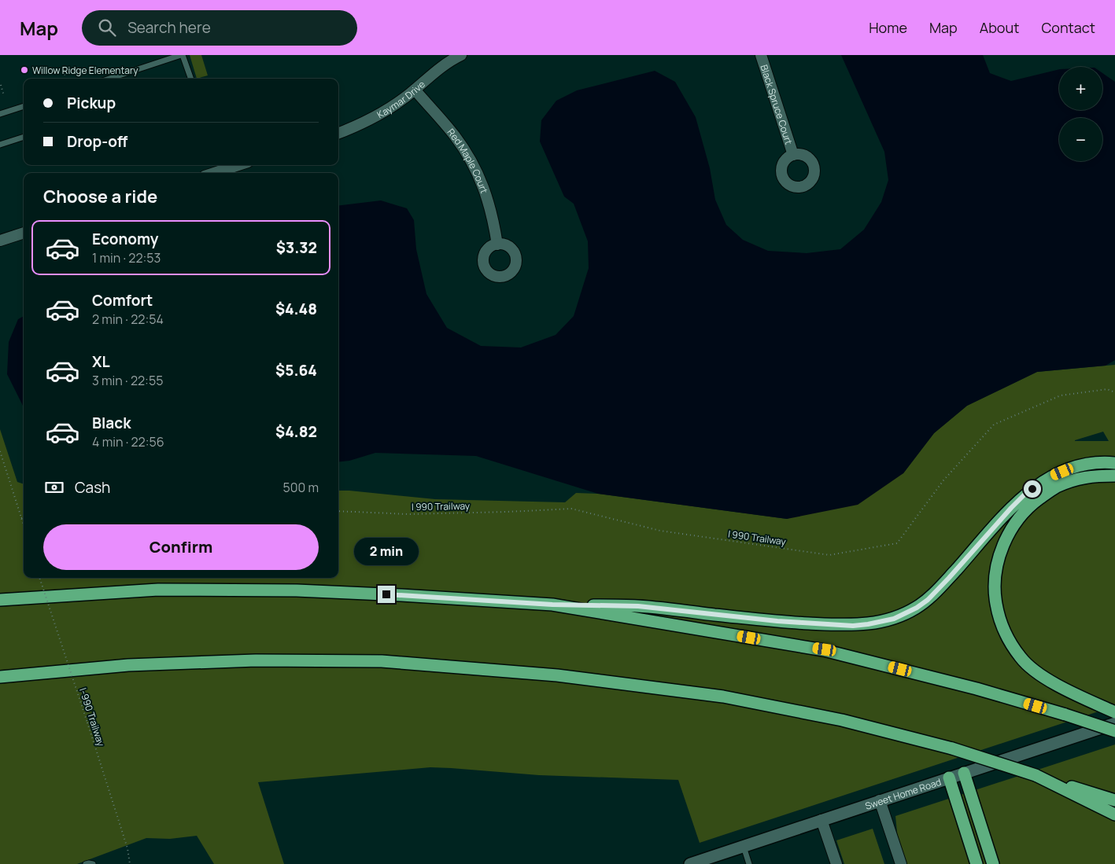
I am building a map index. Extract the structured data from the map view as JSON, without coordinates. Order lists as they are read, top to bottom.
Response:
{
  "streets": {
    "main road": ["Sweet Home Road"],
    "street": ["Kaymar Drive", "Black Spruce Court", "Red Maple Court"],
    "path": ["I 990 Trailway", "I-990 Trailway"]
  },
  "crossings": [
    ["Kaymar Drive", "Red Maple Court"]
  ],
  "places": ["Willow Ridge Elementary"],
  "page": {
    "header": "Map",
    "search": "Search here",
    "nav": [
      "Home",
      "Map",
      "About",
      "Contact"
    ],
    "map_buttons": ["+", "−"],
    "banner": ["Pickup", "Drop-off"],
    "heading": "Choose a ride",
    "list": [
      {
        "name": "Economy",
        "note": "1 min · 22:53",
        "value": "$3.32"
      },
      {
        "name": "Comfort",
        "note": "2 min · 22:54",
        "value": "$4.48"
      },
      {
        "name": "XL",
        "note": "3 min · 22:55",
        "value": "$5.64"
      },
      {
        "name": "Black",
        "note": "4 min · 22:56",
        "value": "$4.82"
      }
    ],
    "pay": ["Cash", "500 m"],
    "buttons": "Confirm",
    "bubble": "2 min"
  }
}
